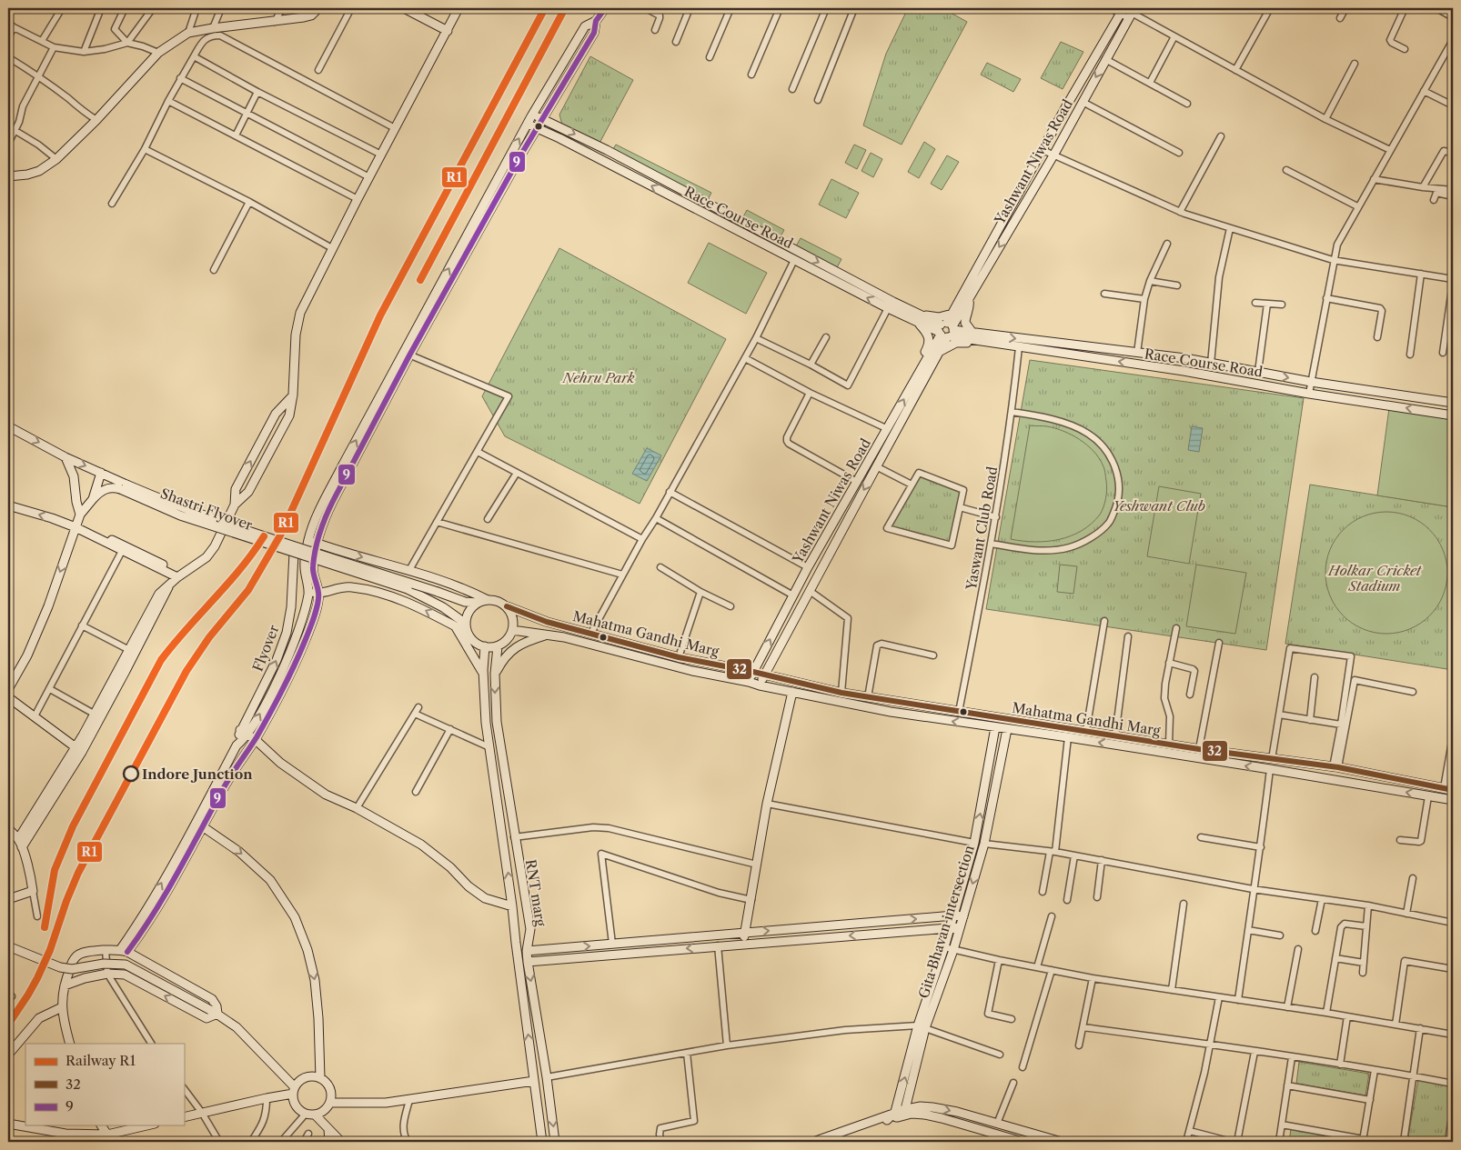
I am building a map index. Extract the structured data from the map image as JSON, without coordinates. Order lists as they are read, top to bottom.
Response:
{
  "streets": {
    "street": [
      "Yashwant Niwas Road",
      "Race Course Road",
      "Shastri Flyover",
      "Yaswant Club Road",
      "Mahatma Gandhi Marg",
      "Flyover",
      "RNT marg",
      "Gita Bhavan intersection"
    ]
  },
  "crossings": [
    ["Yashwant Niwas Road", "Race Course Road"],
    ["Yashwant Niwas Road", "Mahatma Gandhi Marg"],
    ["Race Course Road", "Yaswant Club Road"],
    ["Shastri Flyover", "Mahatma Gandhi Marg"],
    ["Shastri Flyover", "Flyover"],
    ["Shastri Flyover", "RNT marg"],
    ["Yaswant Club Road", "Mahatma Gandhi Marg"],
    ["Mahatma Gandhi Marg", "RNT marg"],
    ["Mahatma Gandhi Marg", "Gita Bhavan intersection"]
  ],
  "parks": ["Nehru Park", "Yeshwant Club", "Holkar Cricket Stadium"],
  "places": ["Indore Junction"],
  "lines": ["rail line R1", "transit line 9", "transit line 32"],
  "legend": ["Railway R1", "32", "9"]
}
